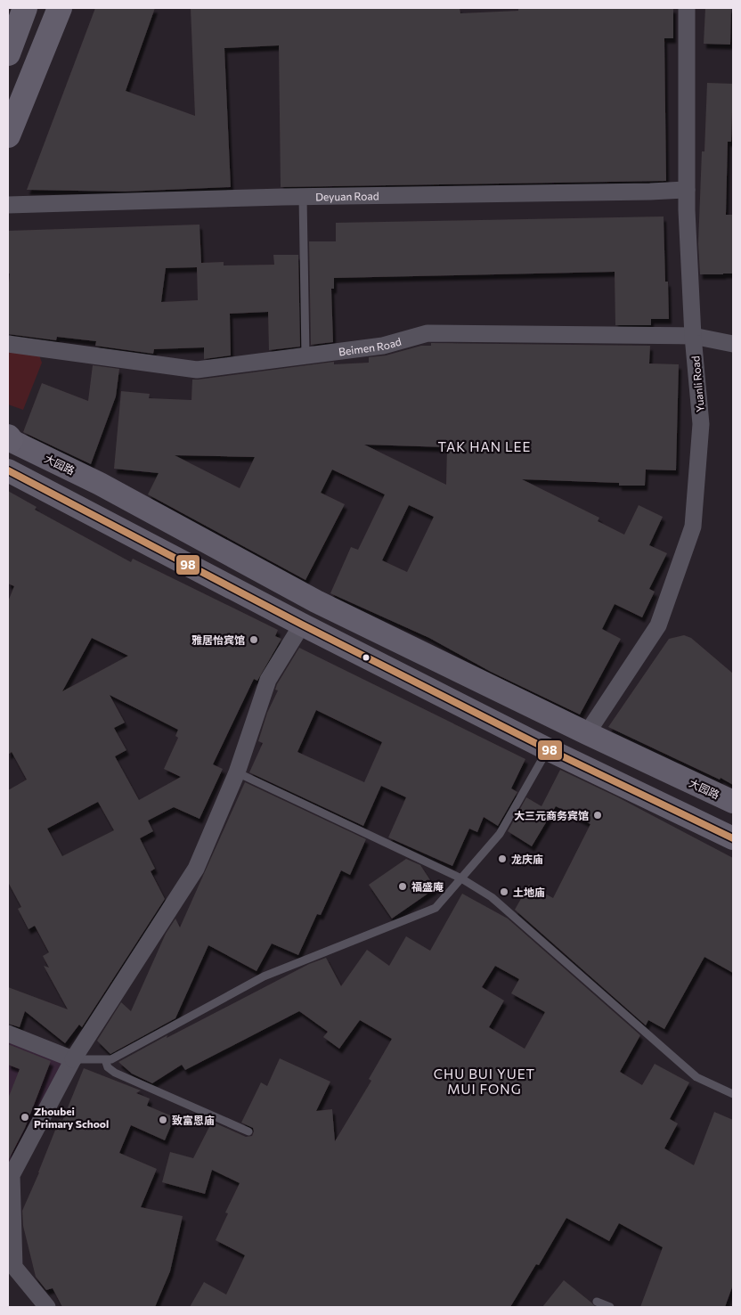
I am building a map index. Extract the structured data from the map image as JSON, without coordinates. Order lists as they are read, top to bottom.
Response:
{
  "streets": {
    "main road": ["大园路"],
    "street": ["Deyuan Road", "Beimen Road", "Yuanli Road"]
  },
  "crossings": [
    ["Deyuan Road", "Yuanli Road"],
    ["Beimen Road", "Yuanli Road"],
    ["Yuanli Road", "大园路"]
  ],
  "districts": ["TAK HAN LEE", "CHU BUI YUET MUI FONG"],
  "places": [
    "雅居怡宾馆",
    "大三元商务宾馆",
    "龙庆庙",
    "福盛庵",
    "土地庙",
    "Zhoubei Primary School",
    "致富恩庙"
  ],
  "lines": ["transit line 98"]
}
